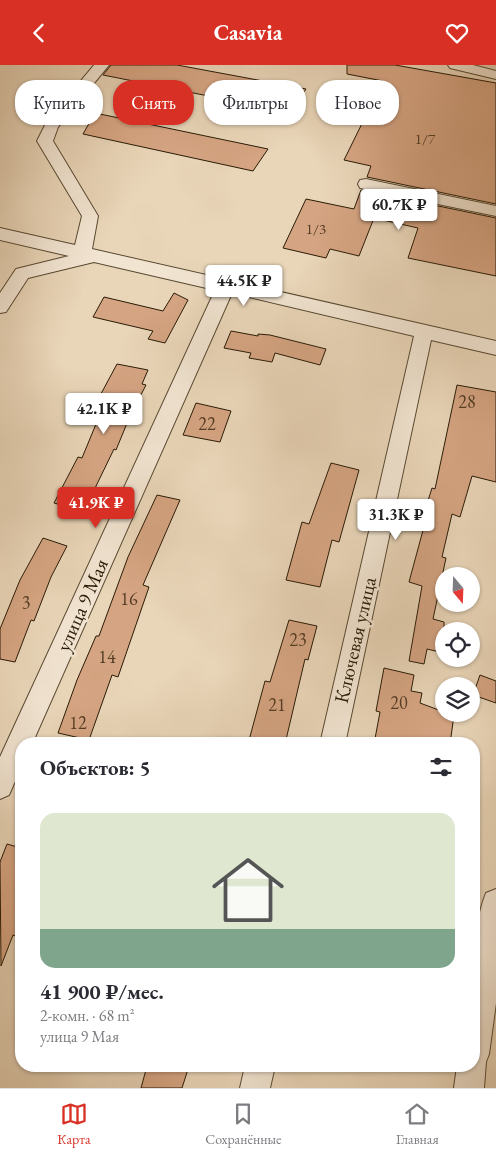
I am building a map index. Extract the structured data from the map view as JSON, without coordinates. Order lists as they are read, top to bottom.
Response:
{
  "streets": {
    "street": ["улица 9 Мая", "Ключевая улица"]
  },
  "house_numbers": [
    "1/7",
    "1/3",
    "28",
    "22",
    "16",
    "3",
    "23",
    "14",
    "20",
    "21",
    "12"
  ],
  "north": "bottom",
  "page": {
    "header": "Casavia",
    "chip": [
      "Купить",
      "Снять",
      "Фильтры",
      "Новое"
    ],
    "price": [
      "60.7K ₽",
      "44.5K ₽",
      "42.1K ₽",
      "41.9K ₽",
      "31.3K ₽"
    ],
    "heading": "Объектов: 5",
    "list": [
      {
        "name": "41 900 ₽/мес.",
        "note": "2-комн. · 68 m² · улица 9 Мая"
      }
    ],
    "tabs": ["Карта", "Сохранённые", "Главная"]
  }
}
